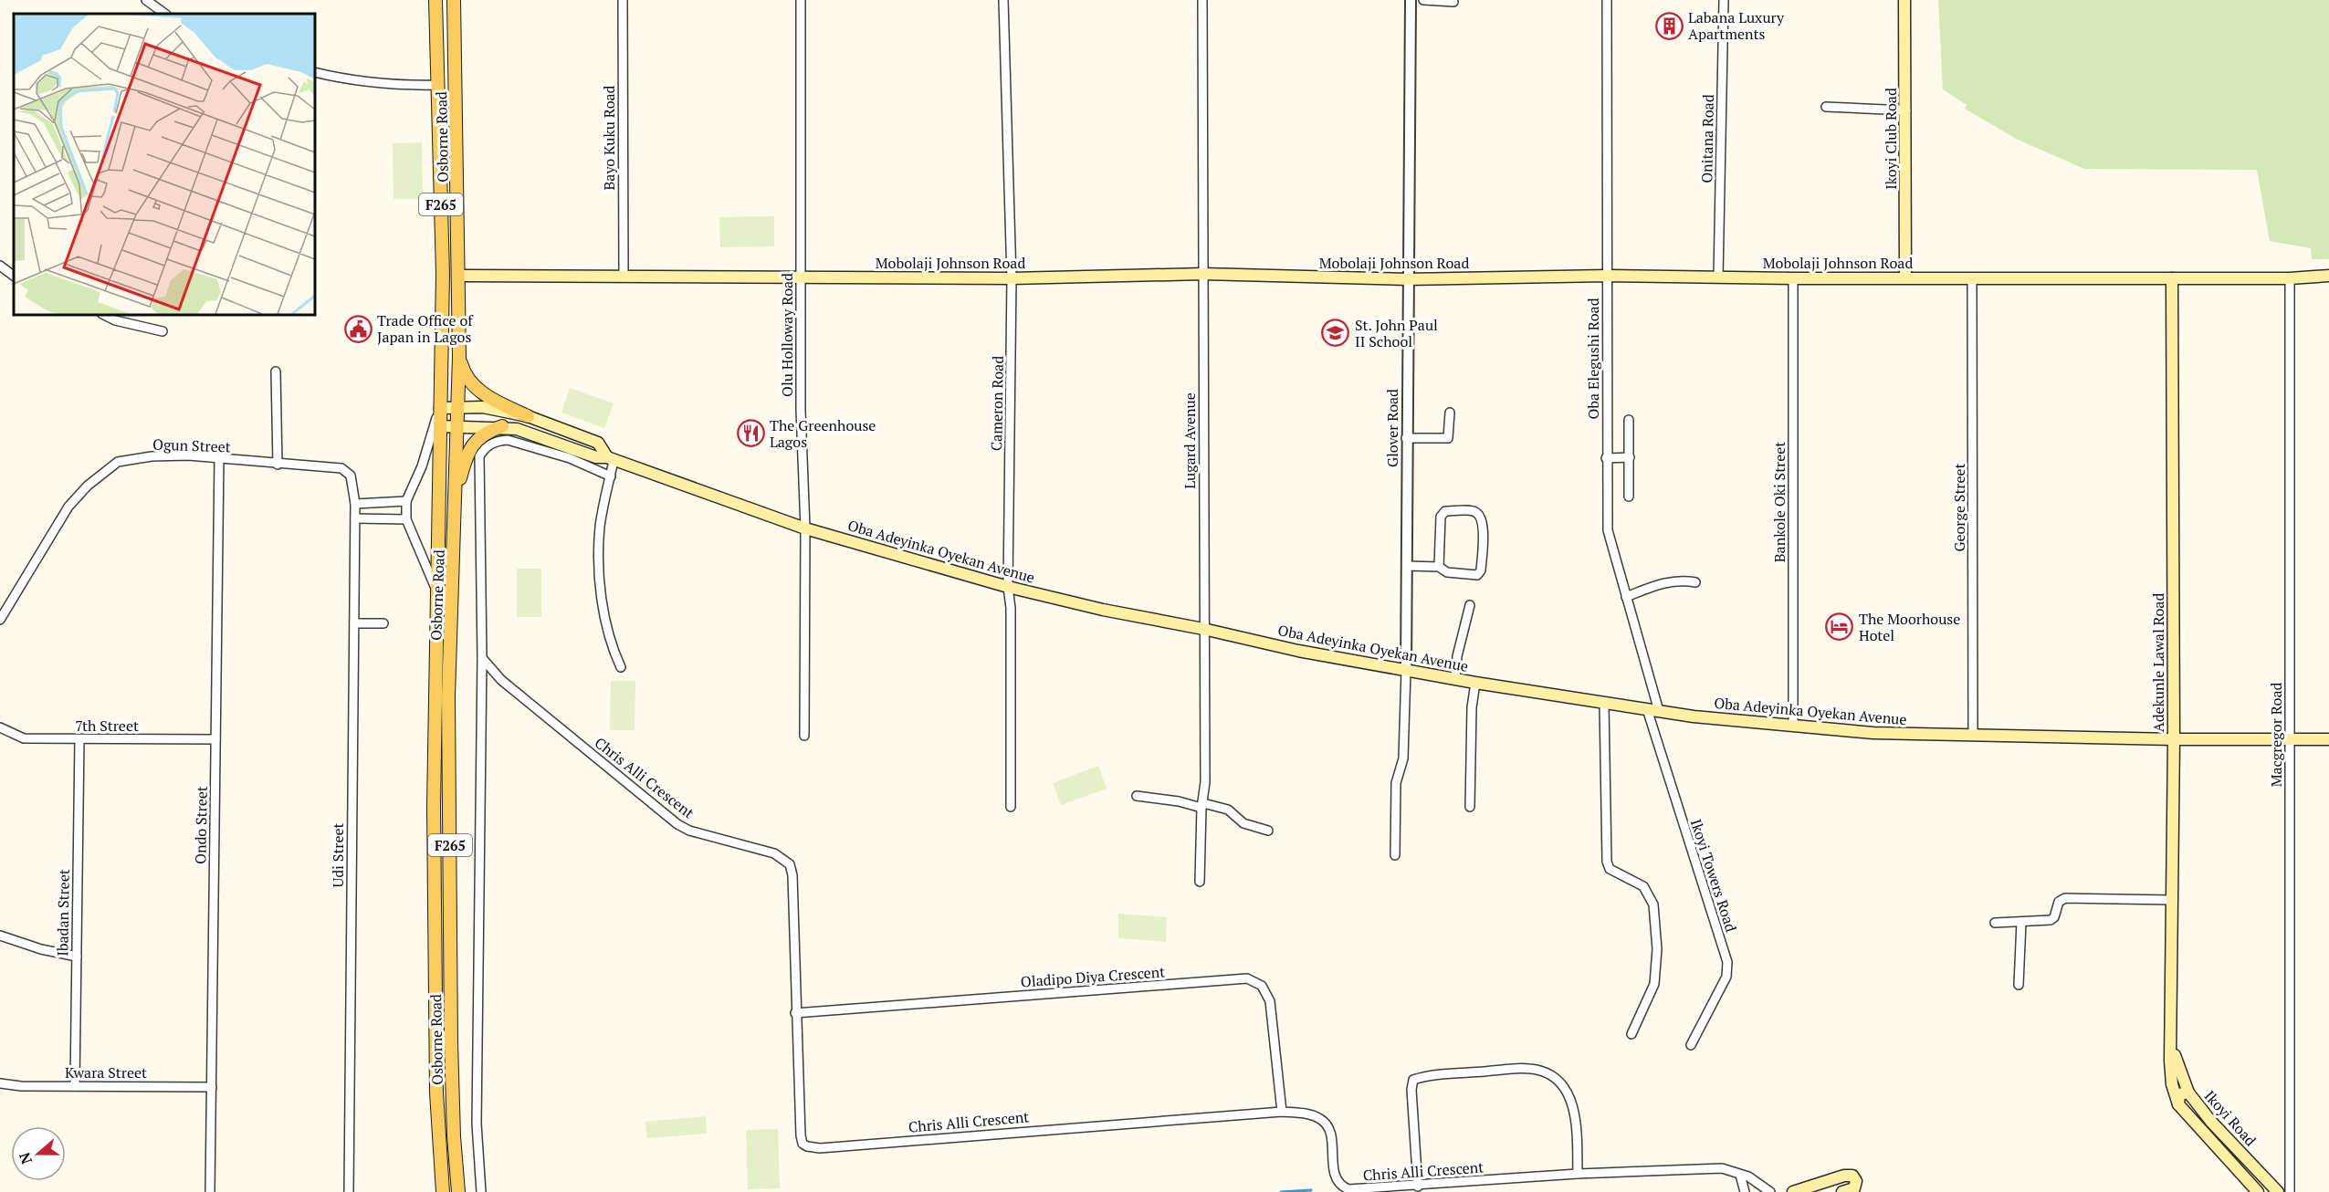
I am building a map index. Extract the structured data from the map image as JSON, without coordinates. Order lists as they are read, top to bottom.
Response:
{
  "streets": {
    "main road": [
      "Osborne Road",
      "Ikoyi Club Road",
      "F265",
      "Mobolaji Johnson Road",
      "Oba Adeyinka Oyekan Avenue",
      "Adekunle Lawal Road",
      "Ikoyi Road"
    ],
    "street": [
      "Bayo Kuku Road",
      "Onitana Road",
      "Olu Holloway Road",
      "Oba Elegushi Road",
      "Cameron Road",
      "Glover Road",
      "Lugard Avenue",
      "Ogun Street",
      "Bankole Oki Street",
      "George Street",
      "7th Street",
      "Macgregor Road",
      "Chris Alli Crescent",
      "Ondo Street",
      "Udi Street",
      "Ikoyi Towers Road",
      "Ibadan Street",
      "Oladipo Diya Crescent",
      "Kwara Street"
    ]
  },
  "crossings": [
    ["Osborne Road", "Mobolaji Johnson Road"],
    ["Osborne Road", "Oba Adeyinka Oyekan Avenue"],
    ["Bayo Kuku Road", "Mobolaji Johnson Road"],
    ["Onitana Road", "Mobolaji Johnson Road"],
    ["Ikoyi Club Road", "Mobolaji Johnson Road"],
    ["Mobolaji Johnson Road", "Olu Holloway Road"],
    ["Mobolaji Johnson Road", "Oba Elegushi Road"],
    ["Mobolaji Johnson Road", "Cameron Road"],
    ["Mobolaji Johnson Road", "Glover Road"],
    ["Mobolaji Johnson Road", "Lugard Avenue"],
    ["Mobolaji Johnson Road", "Bankole Oki Street"],
    ["Mobolaji Johnson Road", "George Street"],
    ["Mobolaji Johnson Road", "Adekunle Lawal Road"],
    ["Mobolaji Johnson Road", "Macgregor Road"],
    ["Olu Holloway Road", "Oba Adeyinka Oyekan Avenue"],
    ["Oba Elegushi Road", "Oba Adeyinka Oyekan Avenue"],
    ["Oba Elegushi Road", "Ikoyi Towers Road"],
    ["Cameron Road", "Oba Adeyinka Oyekan Avenue"],
    ["Glover Road", "Oba Adeyinka Oyekan Avenue"],
    ["Lugard Avenue", "Oba Adeyinka Oyekan Avenue"],
    ["Ogun Street", "Ondo Street"],
    ["Ogun Street", "Udi Street"],
    ["Bankole Oki Street", "Oba Adeyinka Oyekan Avenue"],
    ["George Street", "Oba Adeyinka Oyekan Avenue"],
    ["Oba Adeyinka Oyekan Avenue", "Adekunle Lawal Road"],
    ["Oba Adeyinka Oyekan Avenue", "Macgregor Road"],
    ["Oba Adeyinka Oyekan Avenue", "Ikoyi Towers Road"],
    ["7th Street", "Ondo Street"],
    ["7th Street", "Ibadan Street"],
    ["Chris Alli Crescent", "Oladipo Diya Crescent"],
    ["Ondo Street", "Kwara Street"],
    ["Ibadan Street", "Kwara Street"]
  ],
  "places": {
    "building": ["Labana Luxury Apartments"],
    "public building": ["Trade Office of Japan in Lagos"],
    "school or university": ["St. John Paul II School"],
    "restaurant": ["The Greenhouse Lagos"],
    "hotel": ["The Moorhouse Hotel"]
  },
  "north": "left"
}
